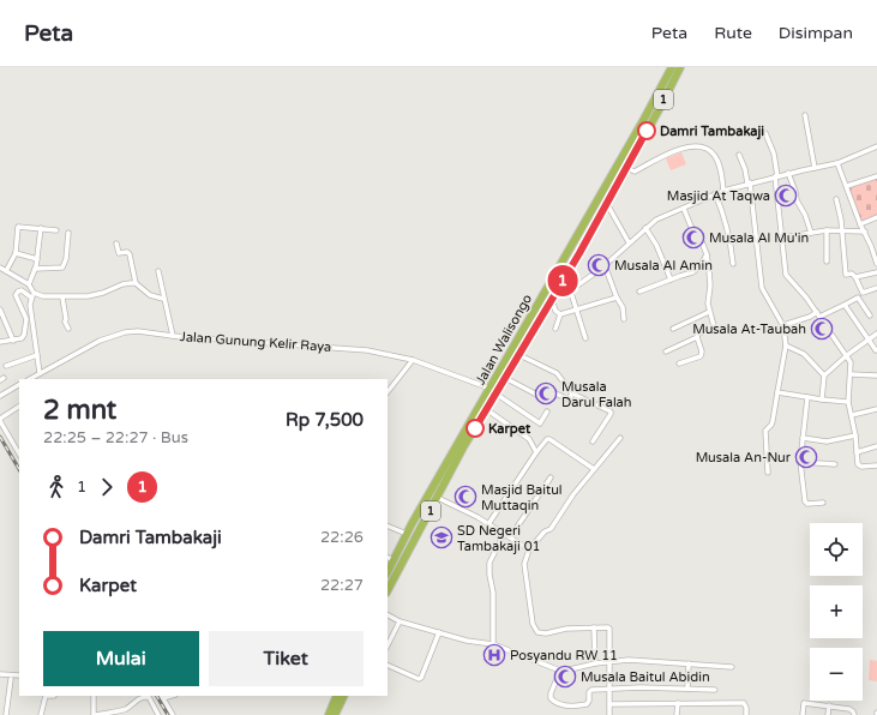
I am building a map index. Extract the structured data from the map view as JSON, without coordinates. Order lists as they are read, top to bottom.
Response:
{
  "streets": {
    "highway": ["1", "Jalan Walisongo"],
    "street": ["Jalan Gunung Kelir Raya"]
  },
  "crossings": [
    ["Jalan Walisongo", "Jalan Gunung Kelir Raya"]
  ],
  "places": {
    "other": ["Damri Tambakaji", "Karpet"],
    "mosque": [
      "Masjid At Taqwa",
      "Musala Al Mu'in",
      "Musala Al Amin",
      "Musala At-Taubah",
      "Musala Darul Falah",
      "Musala An-Nur",
      "Masjid Baitul Muttaqin",
      "Musala Baitul Abidin"
    ],
    "school or university": ["SD Negeri Tambakaji 01"],
    "hospital": ["Posyandu RW 11"]
  },
  "lines": ["bus line 1"],
  "page": {
    "header": "Peta",
    "nav": ["Peta", "Rute", "Disimpan"],
    "on_map": "1",
    "heading": ["2 mnt", "22:25 – 22:27 · Bus", "Rp 7,500"],
    "legs": ["1", "1"],
    "list": [
      {
        "name": "Damri Tambakaji",
        "value": "22:26"
      },
      {
        "name": "Karpet",
        "value": "22:27"
      }
    ],
    "map_buttons": ["+", "−"],
    "buttons": ["Mulai", "Tiket"]
  }
}
